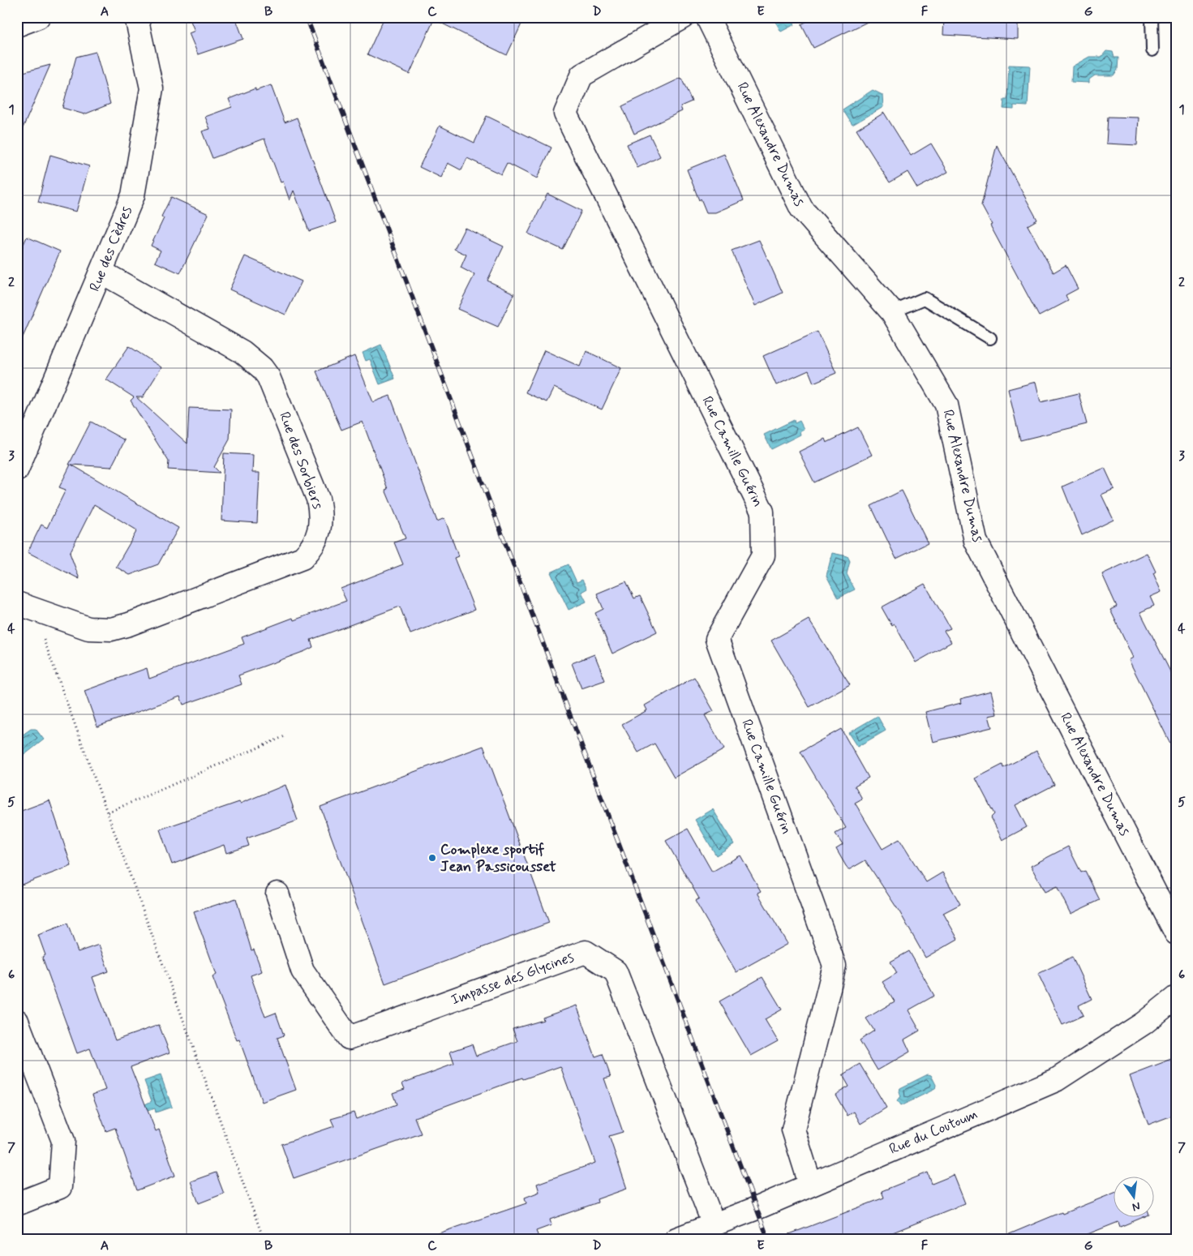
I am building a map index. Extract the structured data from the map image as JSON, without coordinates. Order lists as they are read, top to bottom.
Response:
{
  "streets": {
    "street": [
      "Rue Alexandre Dumas",
      "Rue des Cèdres",
      "Rue Camille Guérin",
      "Rue des Sorbiers",
      "Impasse des Glycines",
      "Rue du Coutoum"
    ]
  },
  "crossings": [
    ["Rue des Cèdres", "Rue des Sorbiers"],
    ["Rue Camille Guérin", "Rue du Coutoum"],
    ["Impasse des Glycines", "Rue du Coutoum"]
  ],
  "places": ["Complexe sportif Jean Passicousset"],
  "north": "bottom",
  "grid": {
    "columns": [
      "A",
      "B",
      "C",
      "D",
      "E",
      "F",
      "G"
    ],
    "rows": [
      "1",
      "2",
      "3",
      "4",
      "5",
      "6",
      "7"
    ]
  }
}
